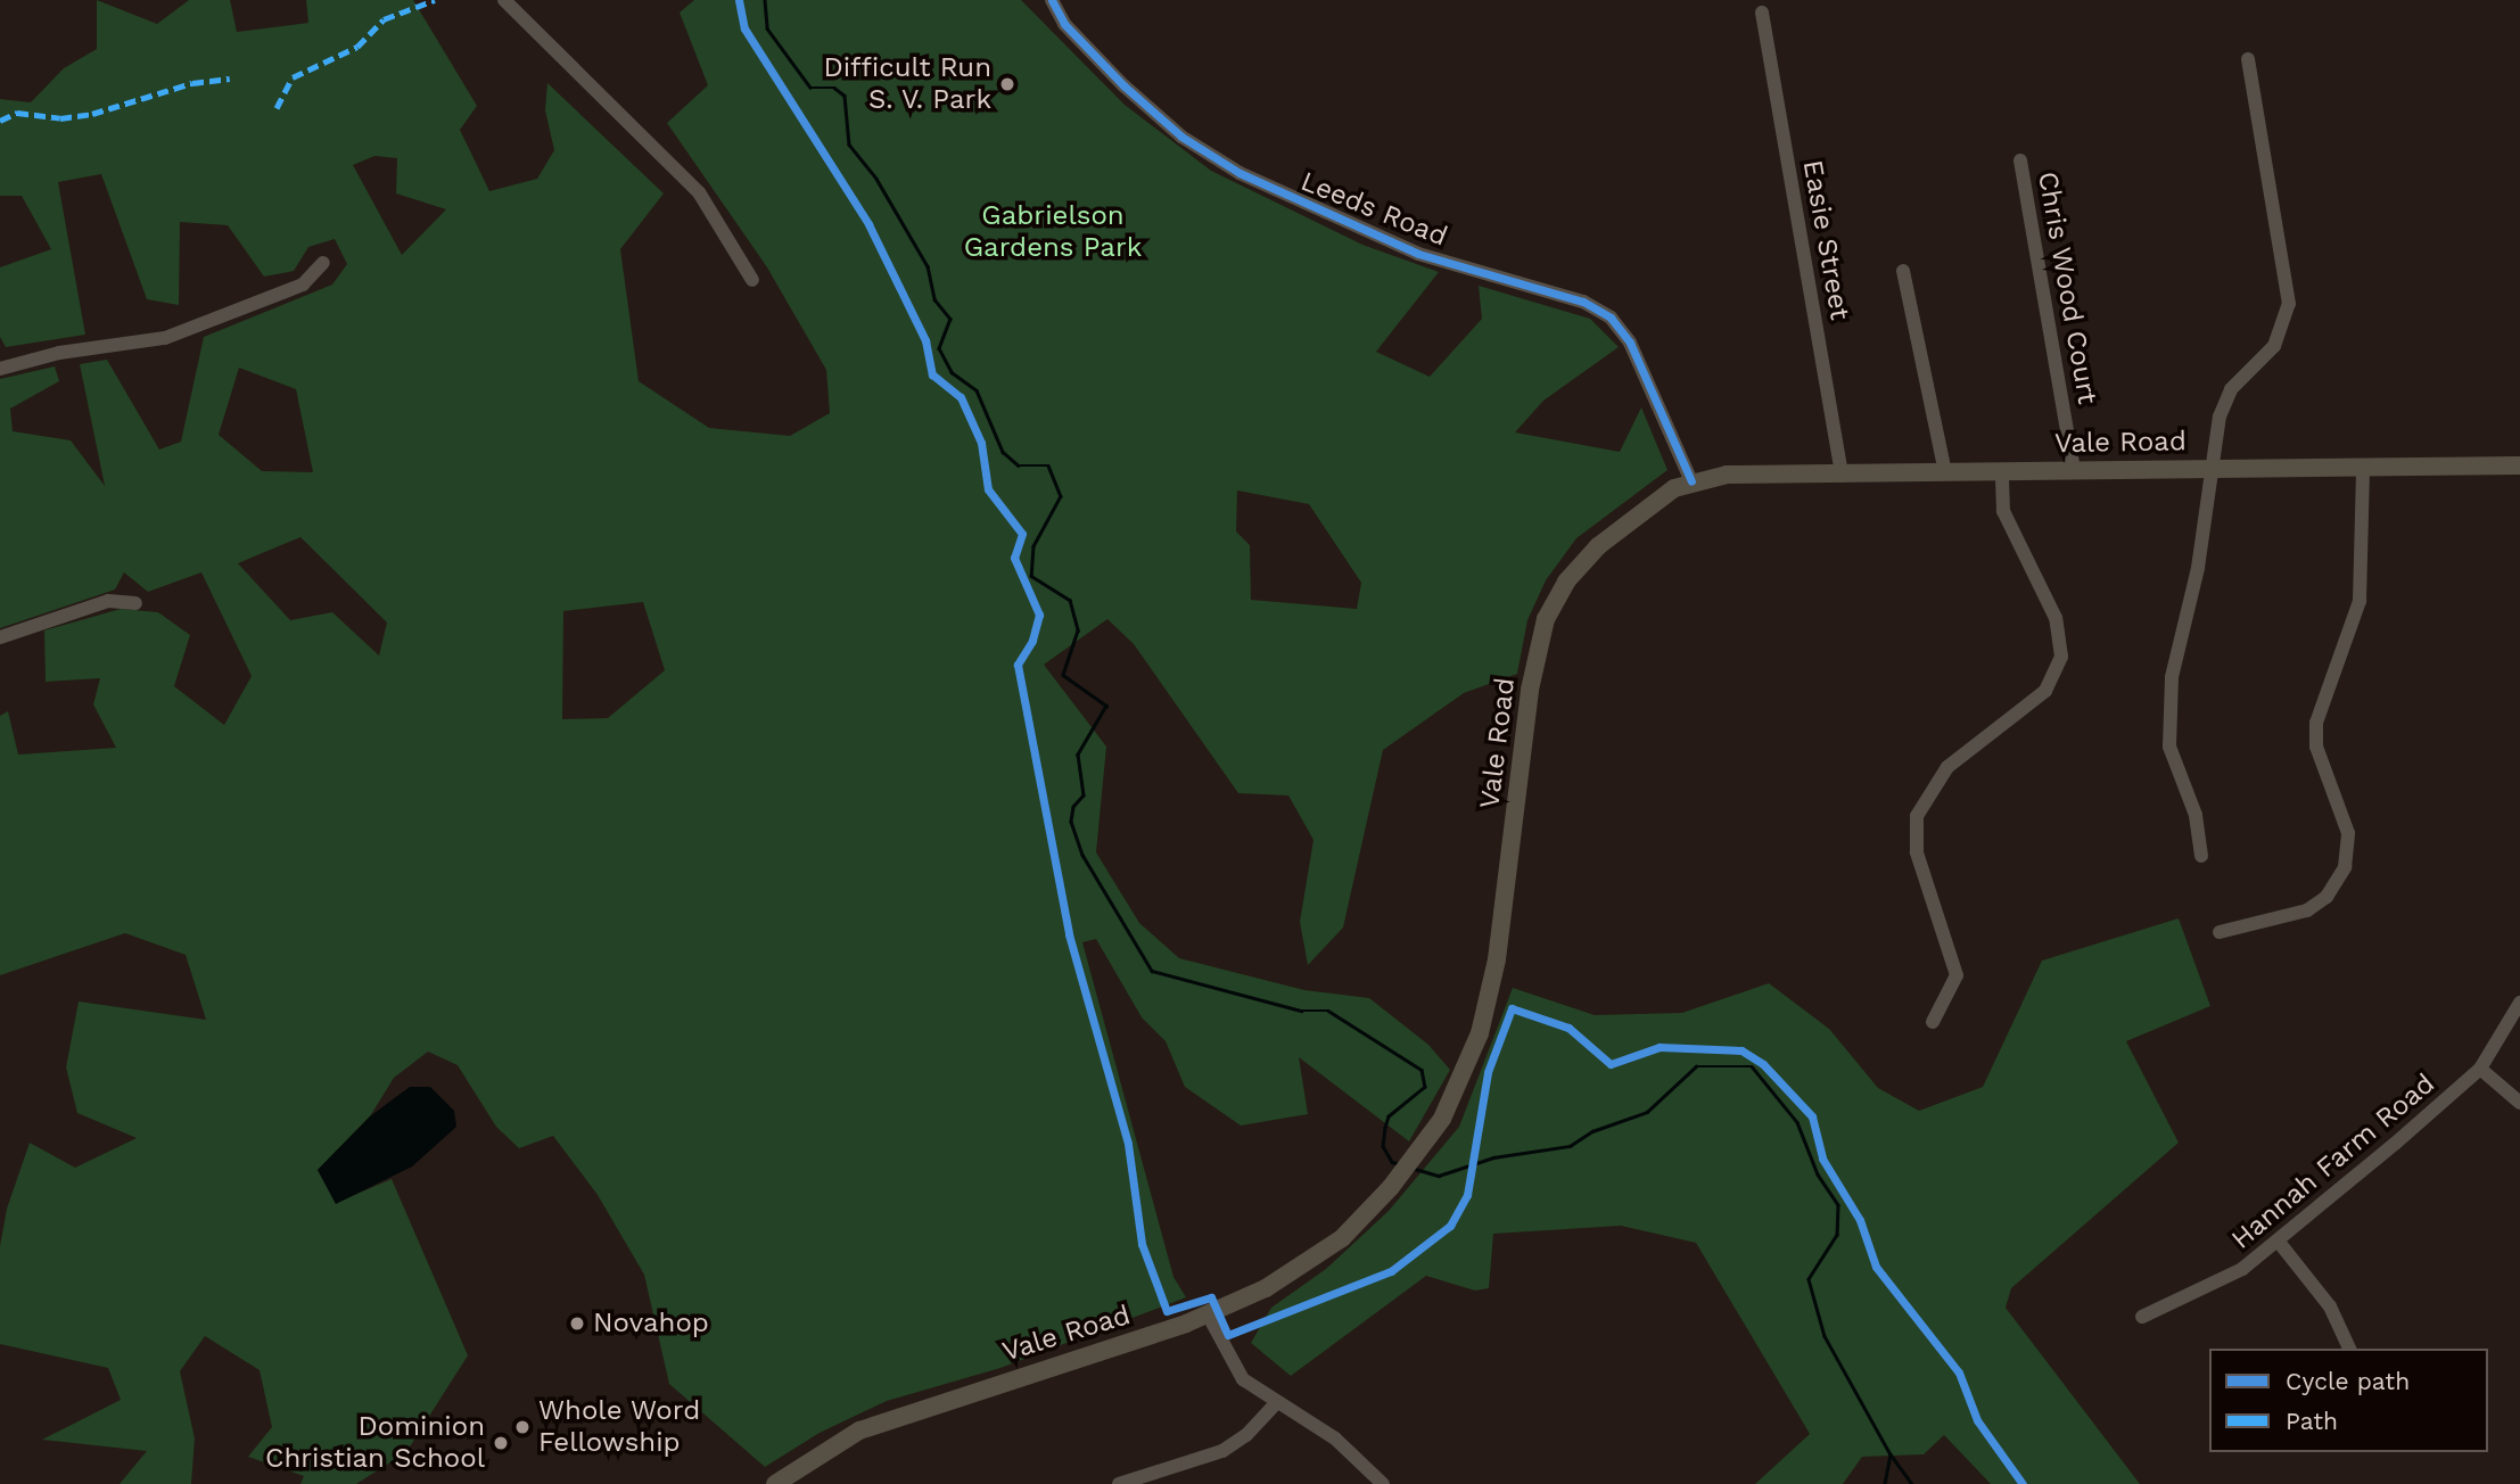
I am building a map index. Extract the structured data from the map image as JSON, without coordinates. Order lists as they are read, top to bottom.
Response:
{
  "streets": {
    "main road": ["Vale Road"],
    "street": [
      "Leeds Road",
      "Easie Street",
      "Chris Wood Court",
      "Hannah Farm Road"
    ]
  },
  "crossings": [
    ["Leeds Road", "Vale Road"],
    ["Easie Street", "Vale Road"],
    ["Chris Wood Court", "Vale Road"]
  ],
  "parks": ["Gabrielson Gardens Park"],
  "places": [
    "Difficult Run S. V. Park",
    "Novahop",
    "Whole Word Fellowship",
    "Dominion Christian School"
  ],
  "legend": ["Cycle path", "Path"]
}
